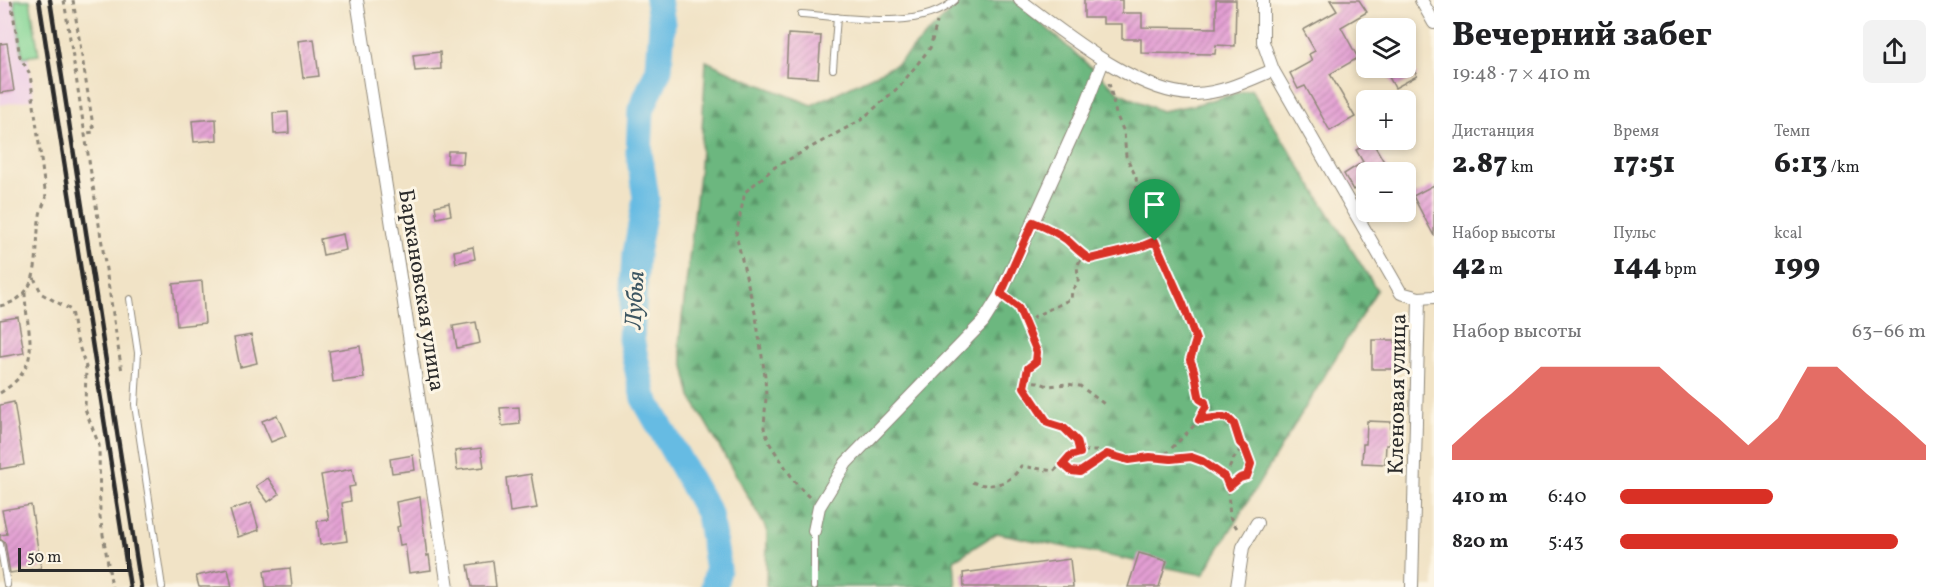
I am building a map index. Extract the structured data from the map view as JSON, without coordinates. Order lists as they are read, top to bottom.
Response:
{
  "streets": {
    "street": ["Баркановская улица", "Кленовая улица"]
  },
  "water": ["Лубья"],
  "scale_bar": "50 m",
  "page": {
    "heading": ["Вечерний забег", "19:48 · 7 × 410 m"],
    "map_buttons": ["+", "−"],
    "stats": [
      ["Дистанция", "2.87 km"],
      ["Время", "17:51"],
      ["Темп", "6:13 /km"],
      ["Набор высоты", "42 m"],
      ["Пульс", "144 bpm"],
      ["kcal", "199"]
    ],
    "chart": ["Набор высоты", "63–66 m"],
    "list": [
      {
        "name": "410 m",
        "note": "6:40"
      },
      {
        "name": "820 m",
        "note": "5:43"
      }
    ],
    "scale": "50 m"
  }
}
